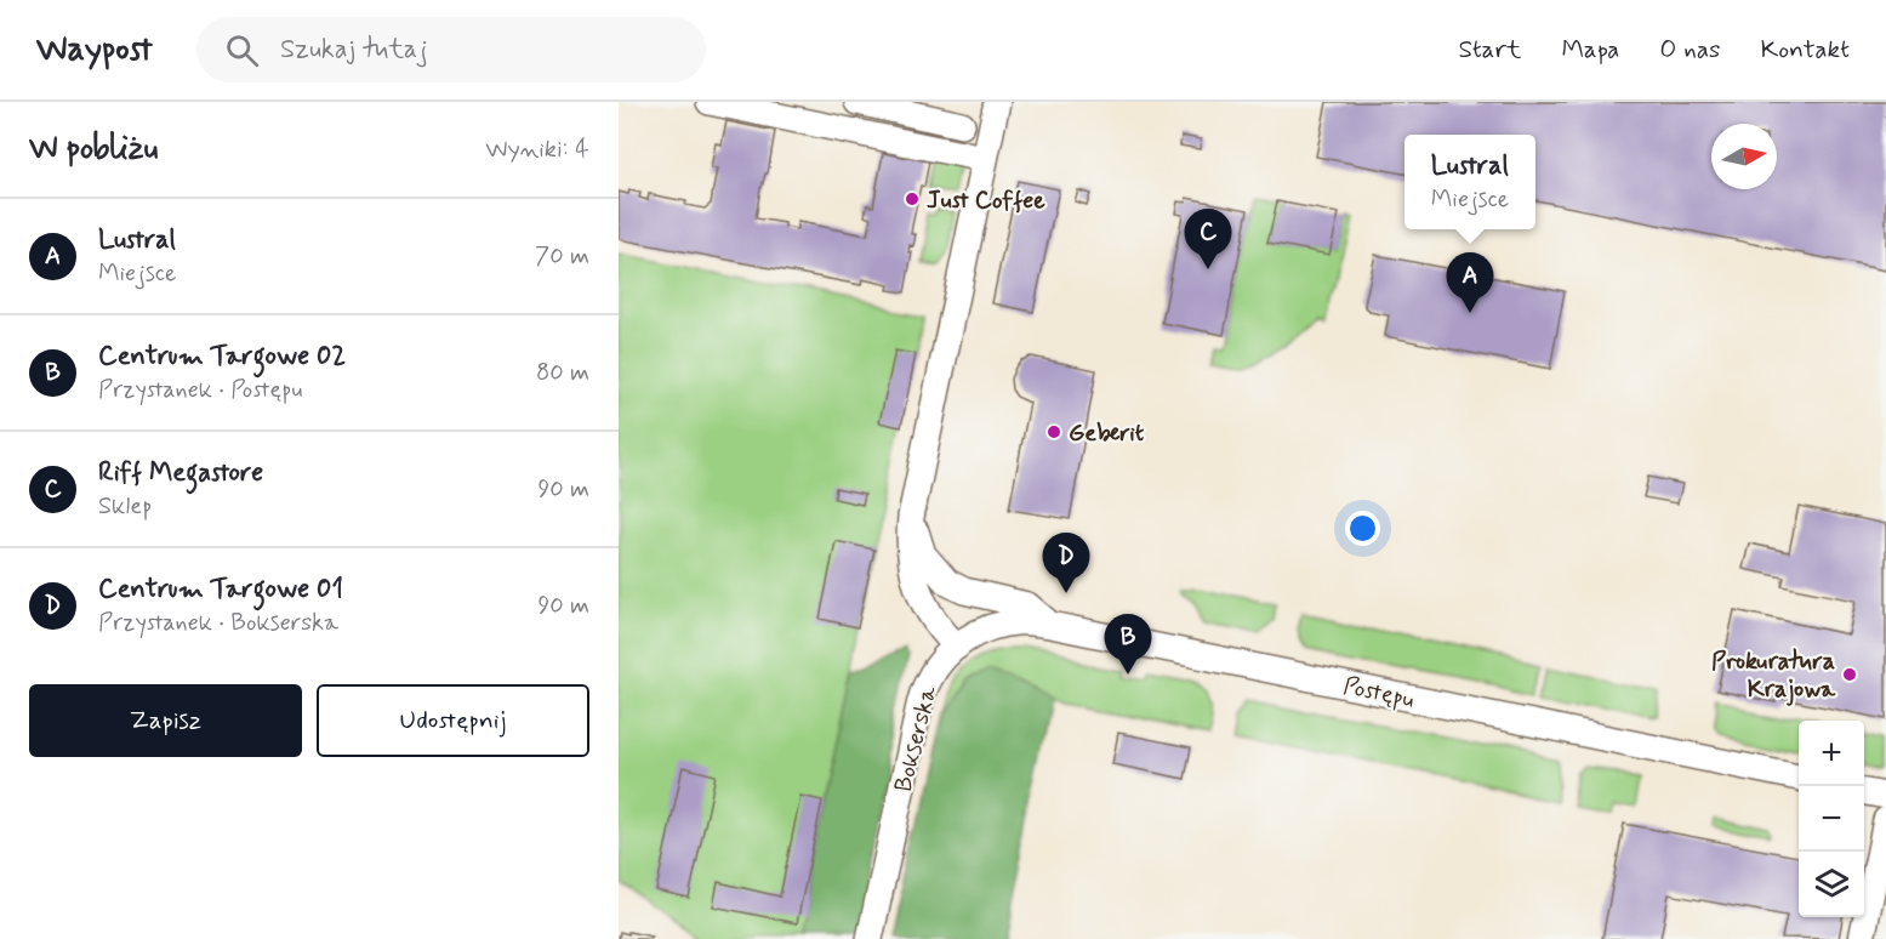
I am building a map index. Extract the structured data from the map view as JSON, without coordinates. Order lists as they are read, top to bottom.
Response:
{
  "streets": {
    "street": ["Postępu", "Bokserska"]
  },
  "crossings": [
    ["Postępu", "Bokserska"]
  ],
  "places": ["Just Coffee", "Geberit", "Prokuratura Krajowa"],
  "north": "right",
  "page": {
    "header": "Waypost",
    "search": "Szukaj tutaj",
    "nav": [
      "Start",
      "Mapa",
      "O nas",
      "Kontakt"
    ],
    "heading": ["W pobliżu", "Wyniki: 4"],
    "popup": ["Lustral", "Miejsce"],
    "list": [
      {
        "mark": "A",
        "name": "Lustral",
        "note": "Miejsce",
        "value": "70 m"
      },
      {
        "mark": "B",
        "name": "Centrum Targowe 02",
        "note": "Przystanek · Postępu",
        "value": "80 m"
      },
      {
        "mark": "C",
        "name": "Riff Megastore",
        "note": "Sklep",
        "value": "90 m"
      },
      {
        "mark": "D",
        "name": "Centrum Targowe 01",
        "note": "Przystanek · Bokserska",
        "value": "90 m"
      }
    ],
    "pins": [
      "C",
      "A",
      "D",
      "B"
    ],
    "buttons": ["Zapisz", "Udostępnij"],
    "map_buttons": ["+", "−"]
  }
}
